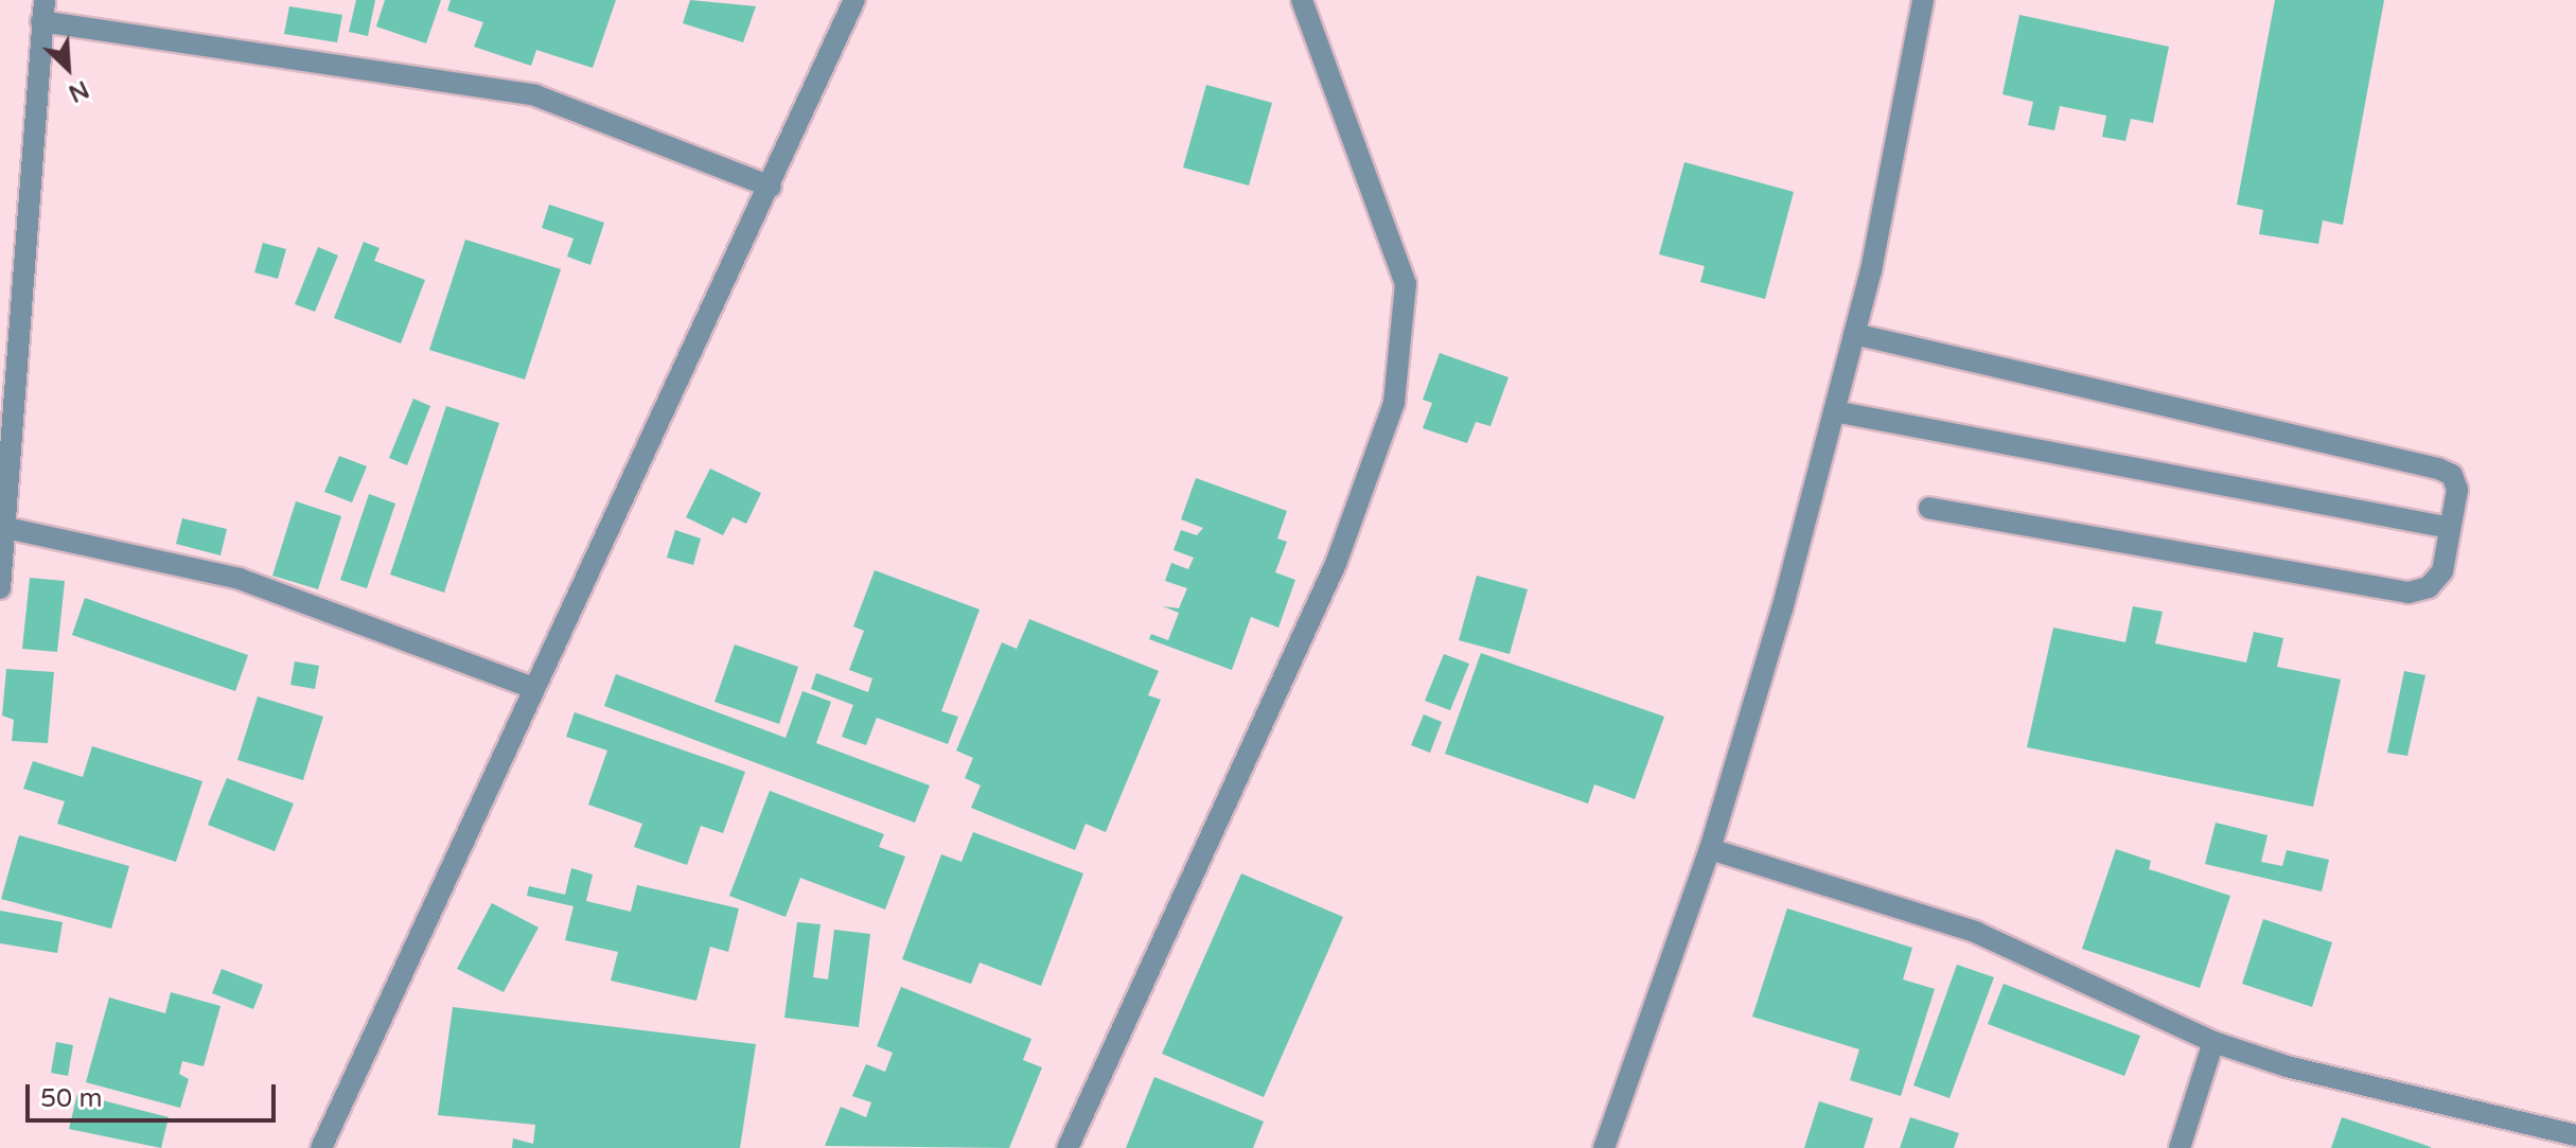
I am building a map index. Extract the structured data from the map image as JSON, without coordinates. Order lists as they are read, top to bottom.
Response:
{
  "scale_bar": "50 m",
  "north": "bottom right"
}
